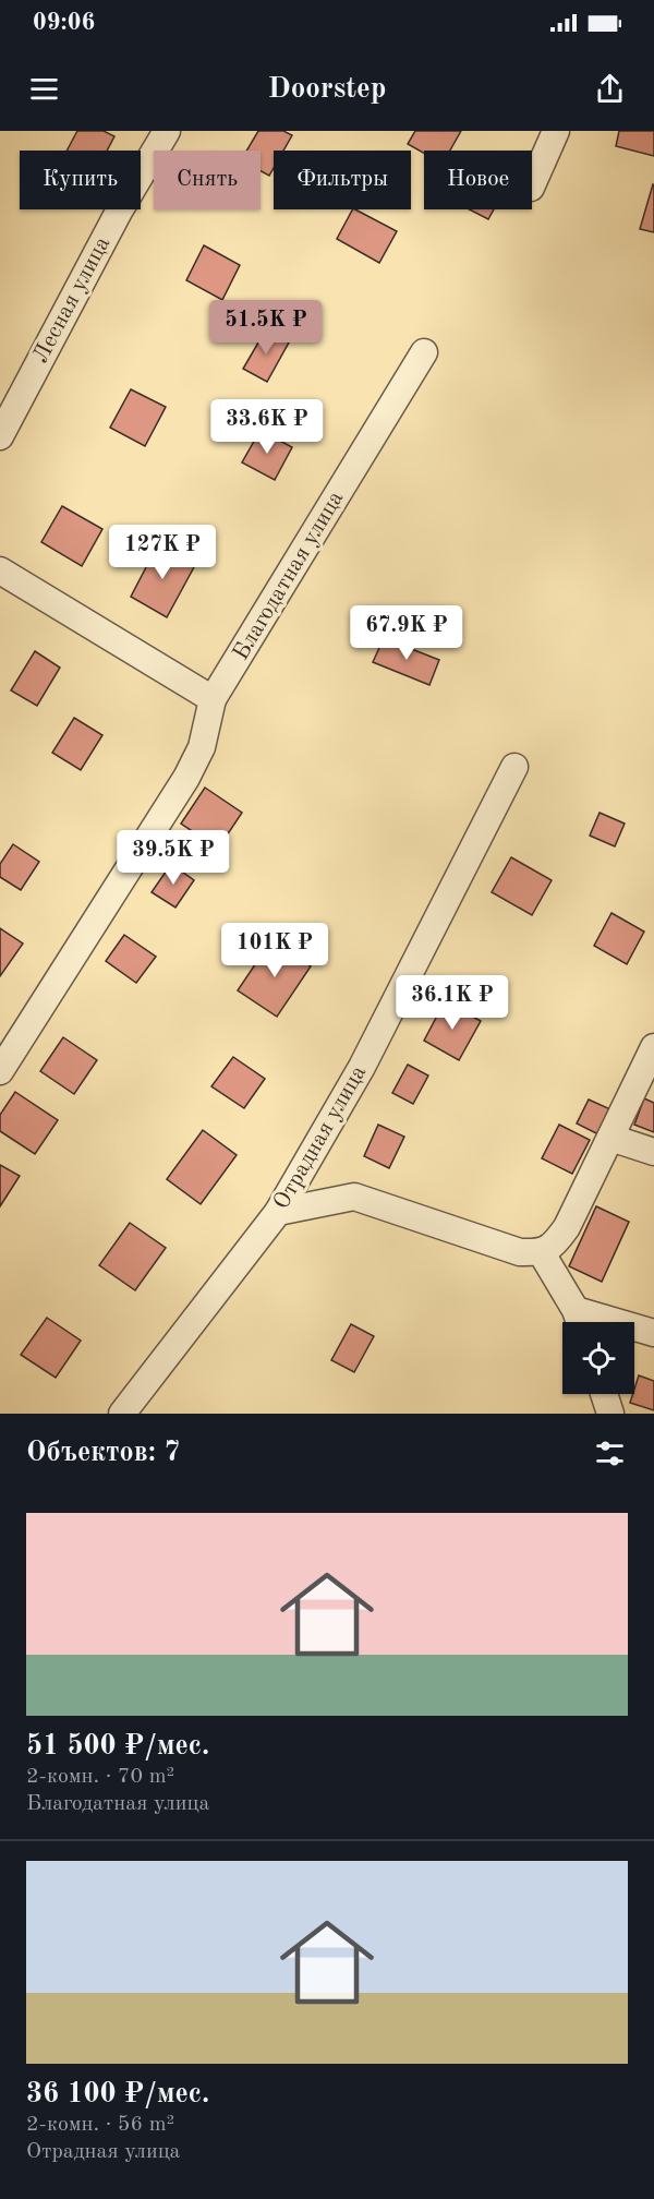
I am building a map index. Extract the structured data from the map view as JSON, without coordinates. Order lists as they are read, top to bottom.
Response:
{
  "streets": {
    "street": ["Лесная улица", "Благодатная улица", "Отрадная улица"]
  },
  "page": {
    "status": "09:06",
    "header": "Doorstep",
    "chip": [
      "Купить",
      "Снять",
      "Фильтры",
      "Новое"
    ],
    "price": [
      "51.5K ₽",
      "33.6K ₽",
      "127K ₽",
      "67.9K ₽",
      "39.5K ₽",
      "101K ₽",
      "36.1K ₽"
    ],
    "heading": "Объектов: 7",
    "list": [
      {
        "name": "51 500 ₽/мес.",
        "note": "2-комн. · 70 m² · Благодатная улица"
      },
      {
        "name": "36 100 ₽/мес.",
        "note": "2-комн. · 56 m² · Отрадная улица"
      }
    ]
  }
}
